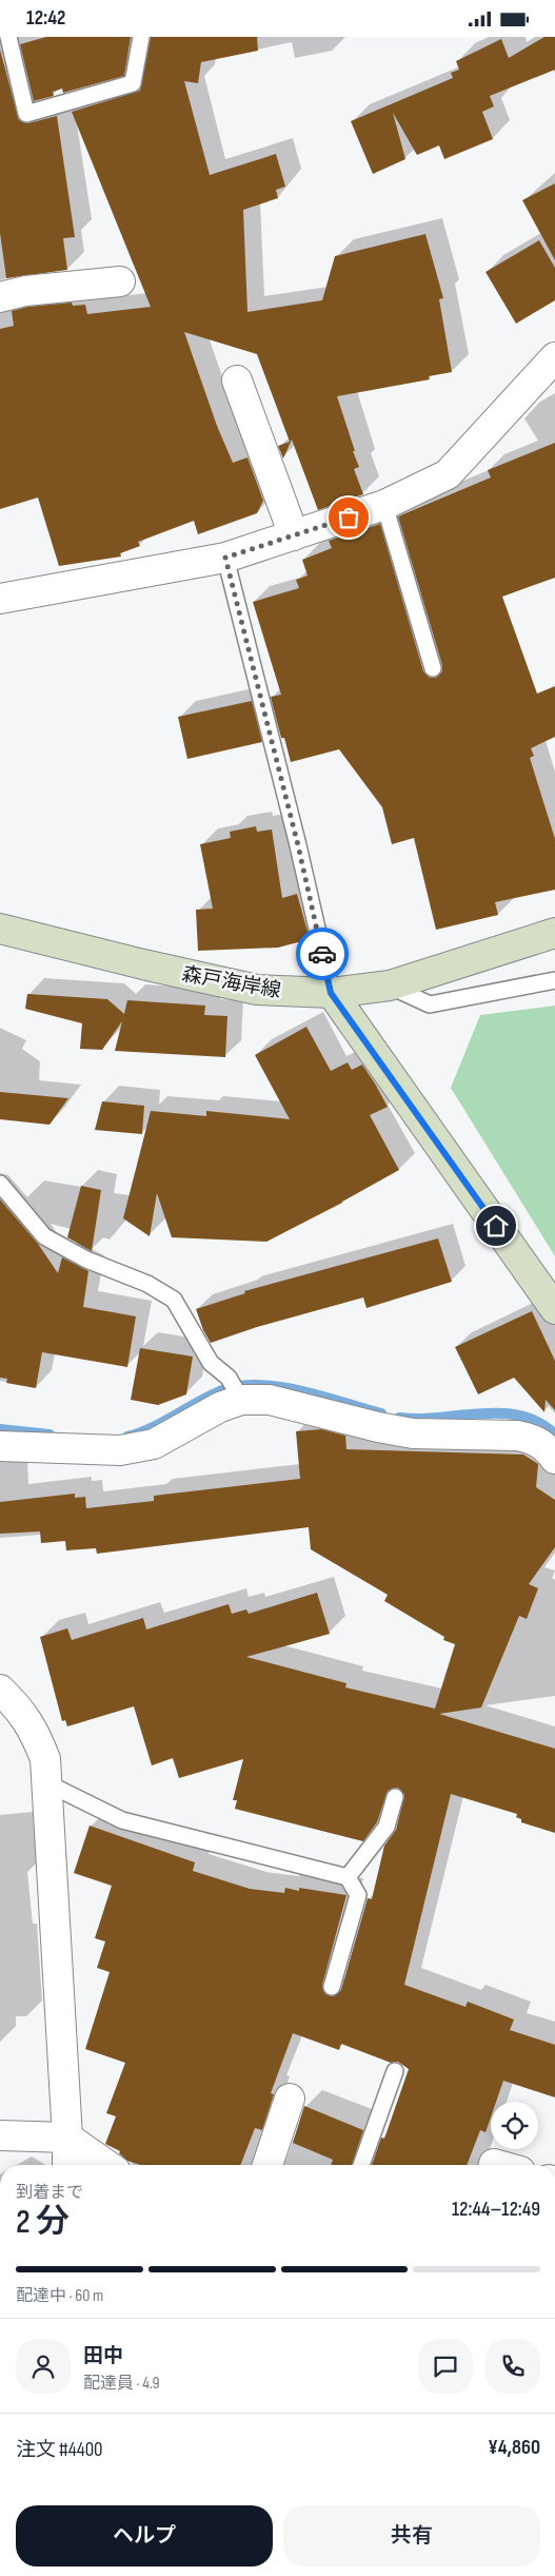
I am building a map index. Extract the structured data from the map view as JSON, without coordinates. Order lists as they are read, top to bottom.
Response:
{
  "streets": {
    "main road": ["森戸海岸線"]
  },
  "page": {
    "status": "12:42",
    "heading": ["2 分", "到着まで", "12:44–12:49"],
    "panel": [
      "田中",
      "配達員 · 4.9",
      "注文 #4400",
      "¥4,860"
    ],
    "bar": "配達中 · 60 m",
    "buttons": ["ヘルプ", "共有"]
  }
}
